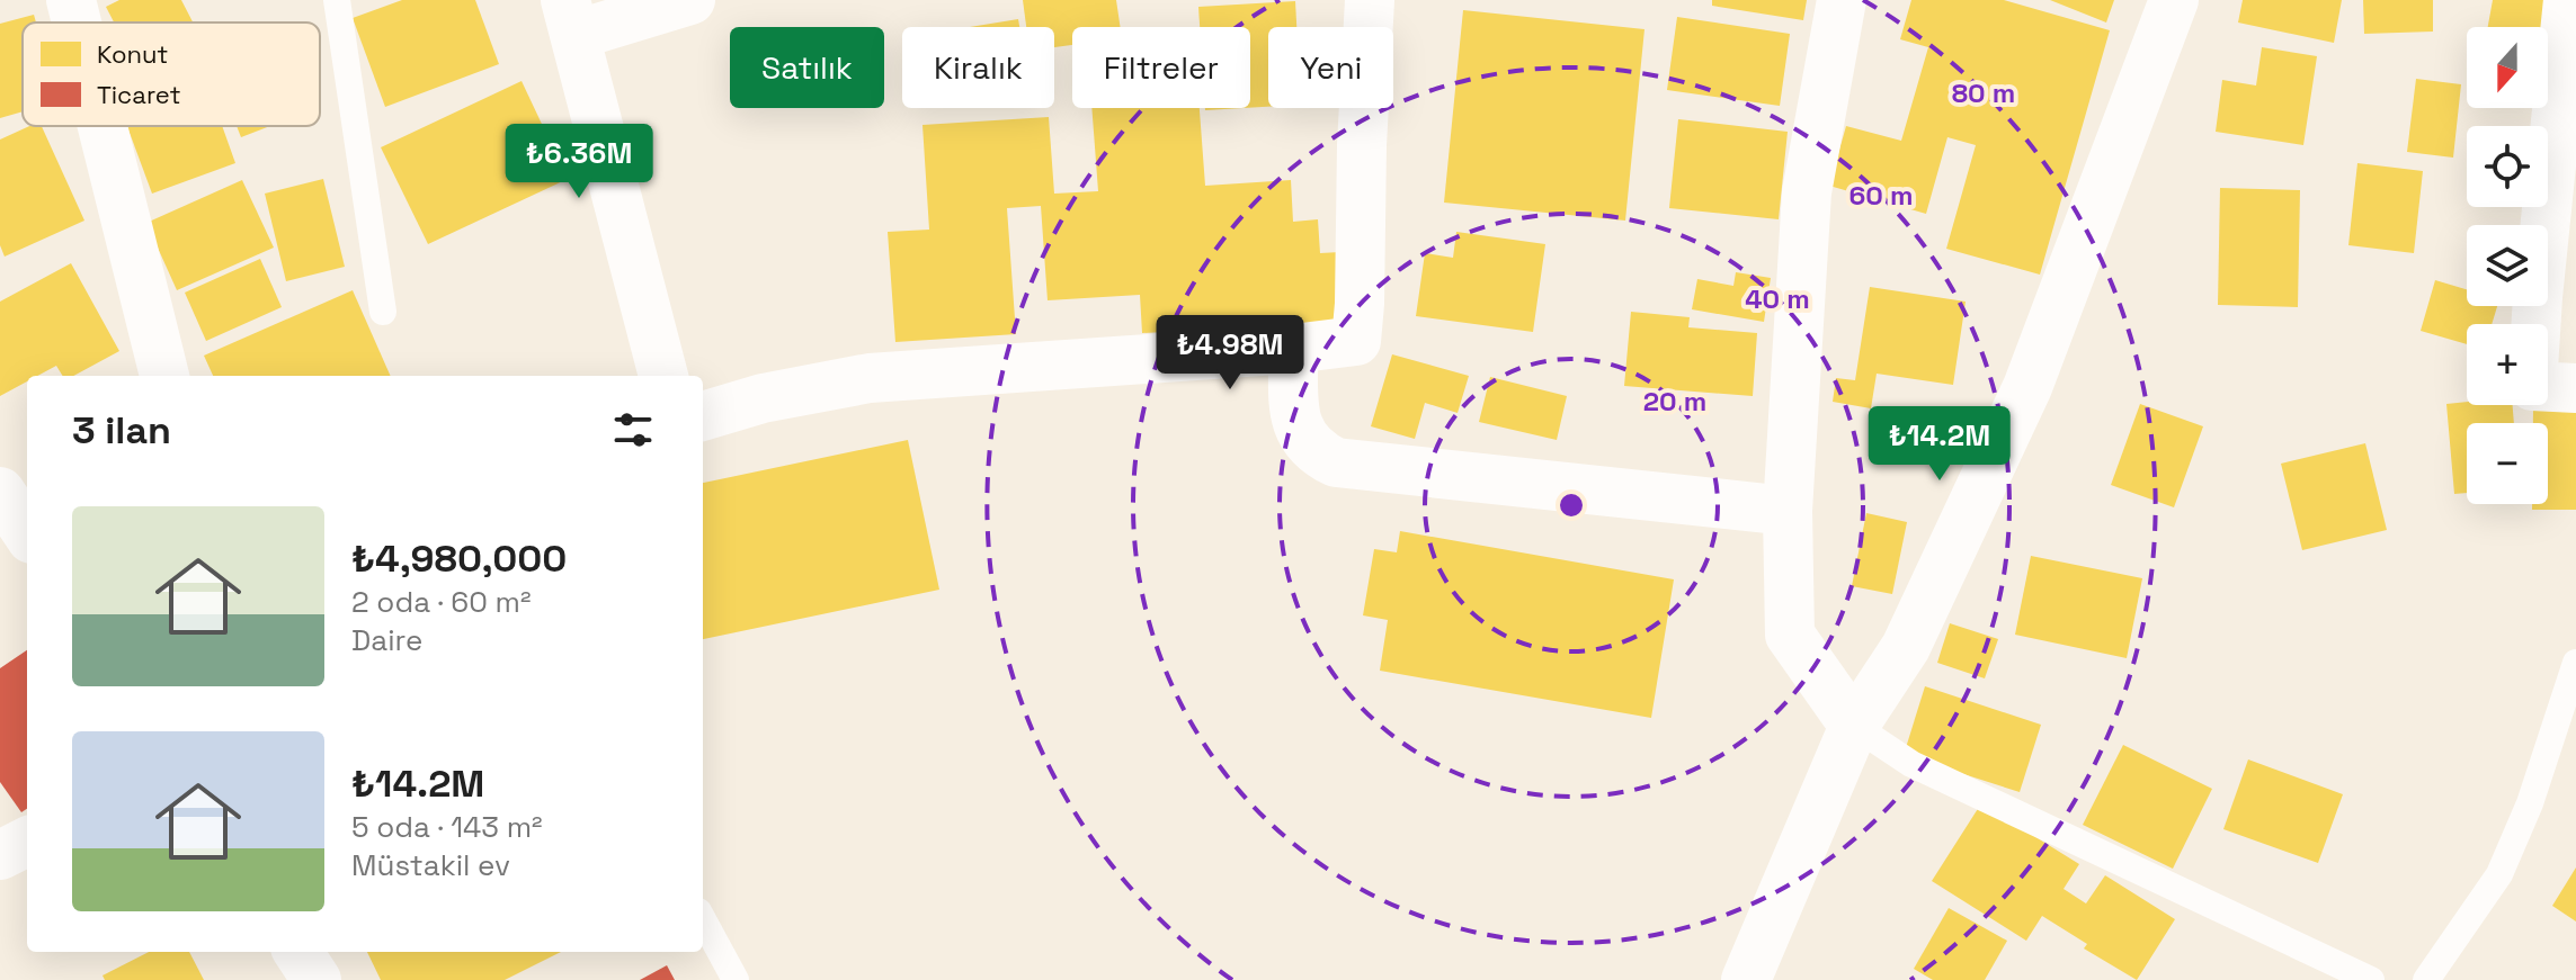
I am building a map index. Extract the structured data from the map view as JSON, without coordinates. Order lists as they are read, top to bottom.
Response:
{
  "legend": ["Konut", "Ticaret"],
  "north": "bottom",
  "page": {
    "map_buttons": ["+", "−"],
    "chip": [
      "Satılık",
      "Kiralık",
      "Filtreler",
      "Yeni"
    ],
    "price": ["₺6.36M", "₺4.98M", "₺14.2M"],
    "heading": "3 ilan",
    "list": [
      {
        "name": "₺4,980,000",
        "note": "2 oda · 60 m² · Daire"
      },
      {
        "name": "₺14.2M",
        "note": "5 oda · 143 m² · Müstakil ev"
      }
    ]
  },
  "rings": [
    "80 m",
    "60 m",
    "40 m",
    "20 m"
  ]
}
